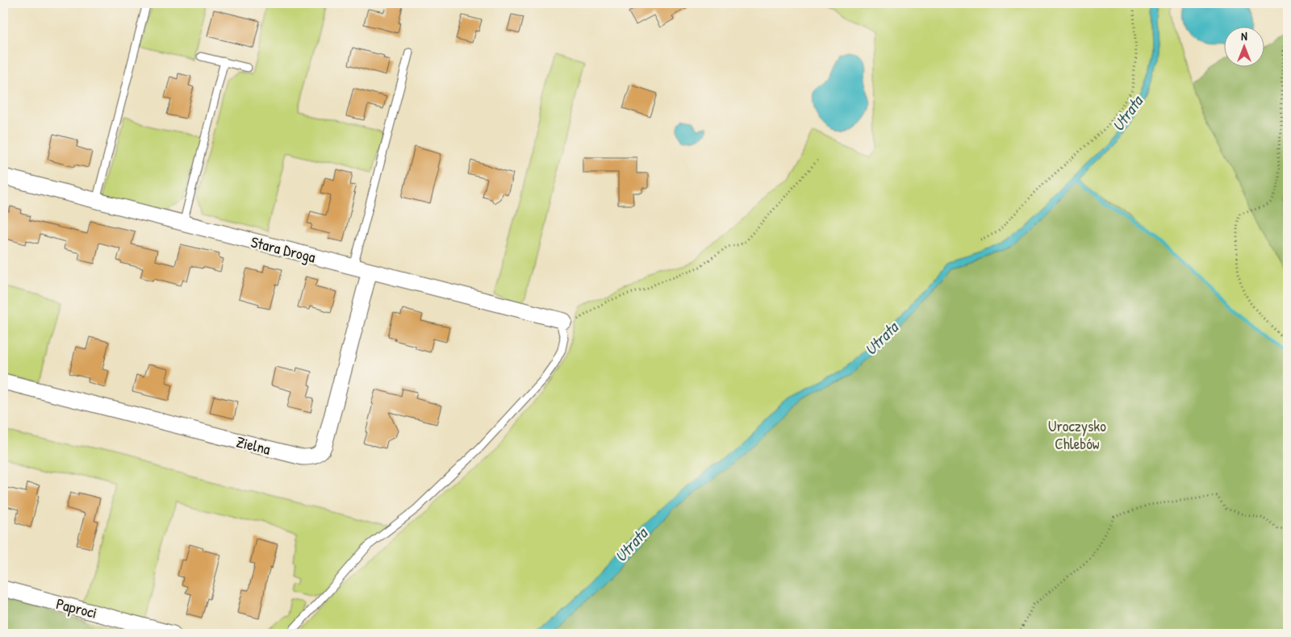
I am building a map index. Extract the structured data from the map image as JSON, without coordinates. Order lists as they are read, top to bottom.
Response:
{
  "streets": {
    "street": ["Stara Droga", "Zielna", "Paproci"]
  },
  "crossings": [
    ["Stara Droga", "Zielna"]
  ],
  "water": ["Utrata"],
  "parks": ["Uroczysko Chlebów"],
  "north": "top"
}
